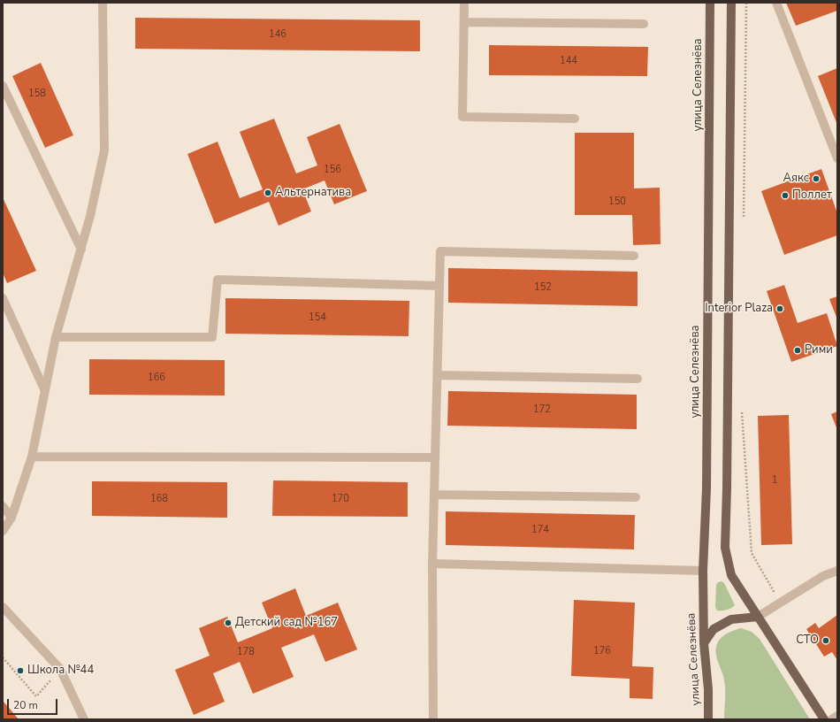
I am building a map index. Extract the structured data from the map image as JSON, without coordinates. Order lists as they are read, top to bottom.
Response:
{
  "streets": {
    "main road": ["улица Селезнёва"]
  },
  "places": [
    "Аякс",
    "Альтернатива",
    "Поллет",
    "Interior Plaza",
    "Рими",
    "Детский сад №167",
    "СТО",
    "Школа №44"
  ],
  "house_numbers": [
    "146",
    "144",
    "158",
    "156",
    "150",
    "152",
    "154",
    "166",
    "172",
    "1",
    "168",
    "170",
    "174",
    "176",
    "178"
  ],
  "scale_bar": "20 m"
}
